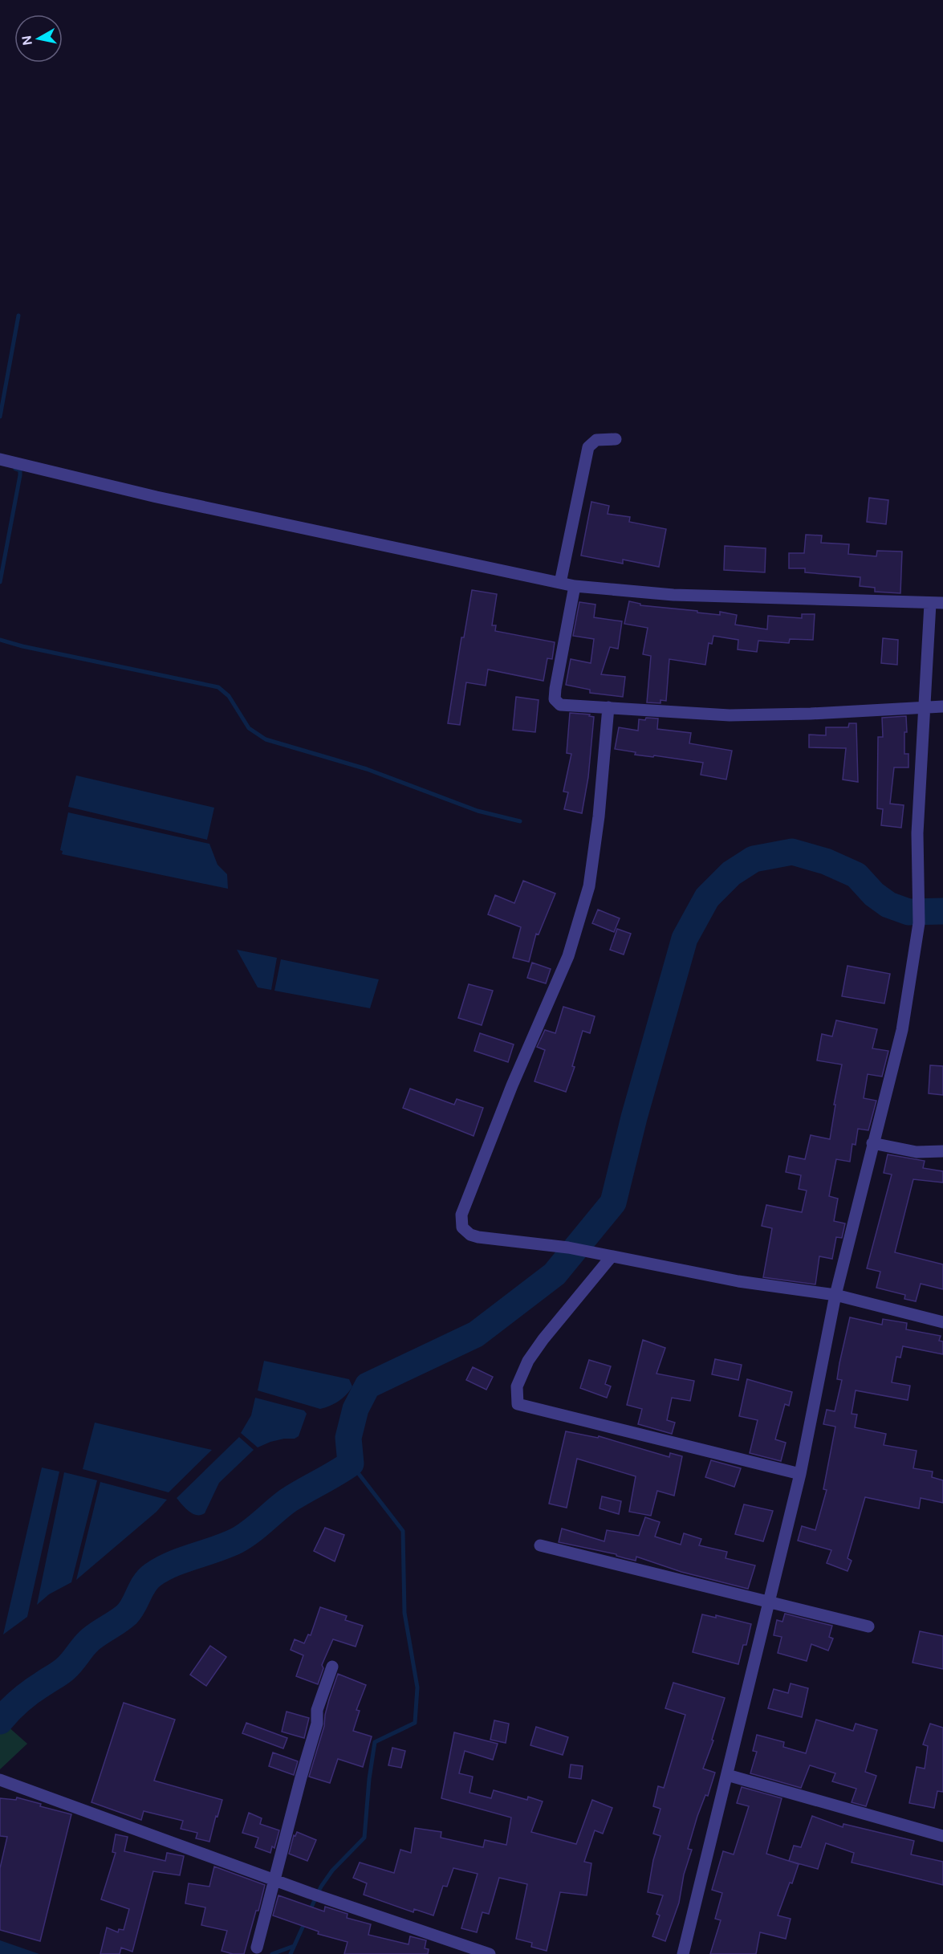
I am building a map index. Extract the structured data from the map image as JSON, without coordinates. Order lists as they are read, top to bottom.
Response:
{
  "north": "left"
}
